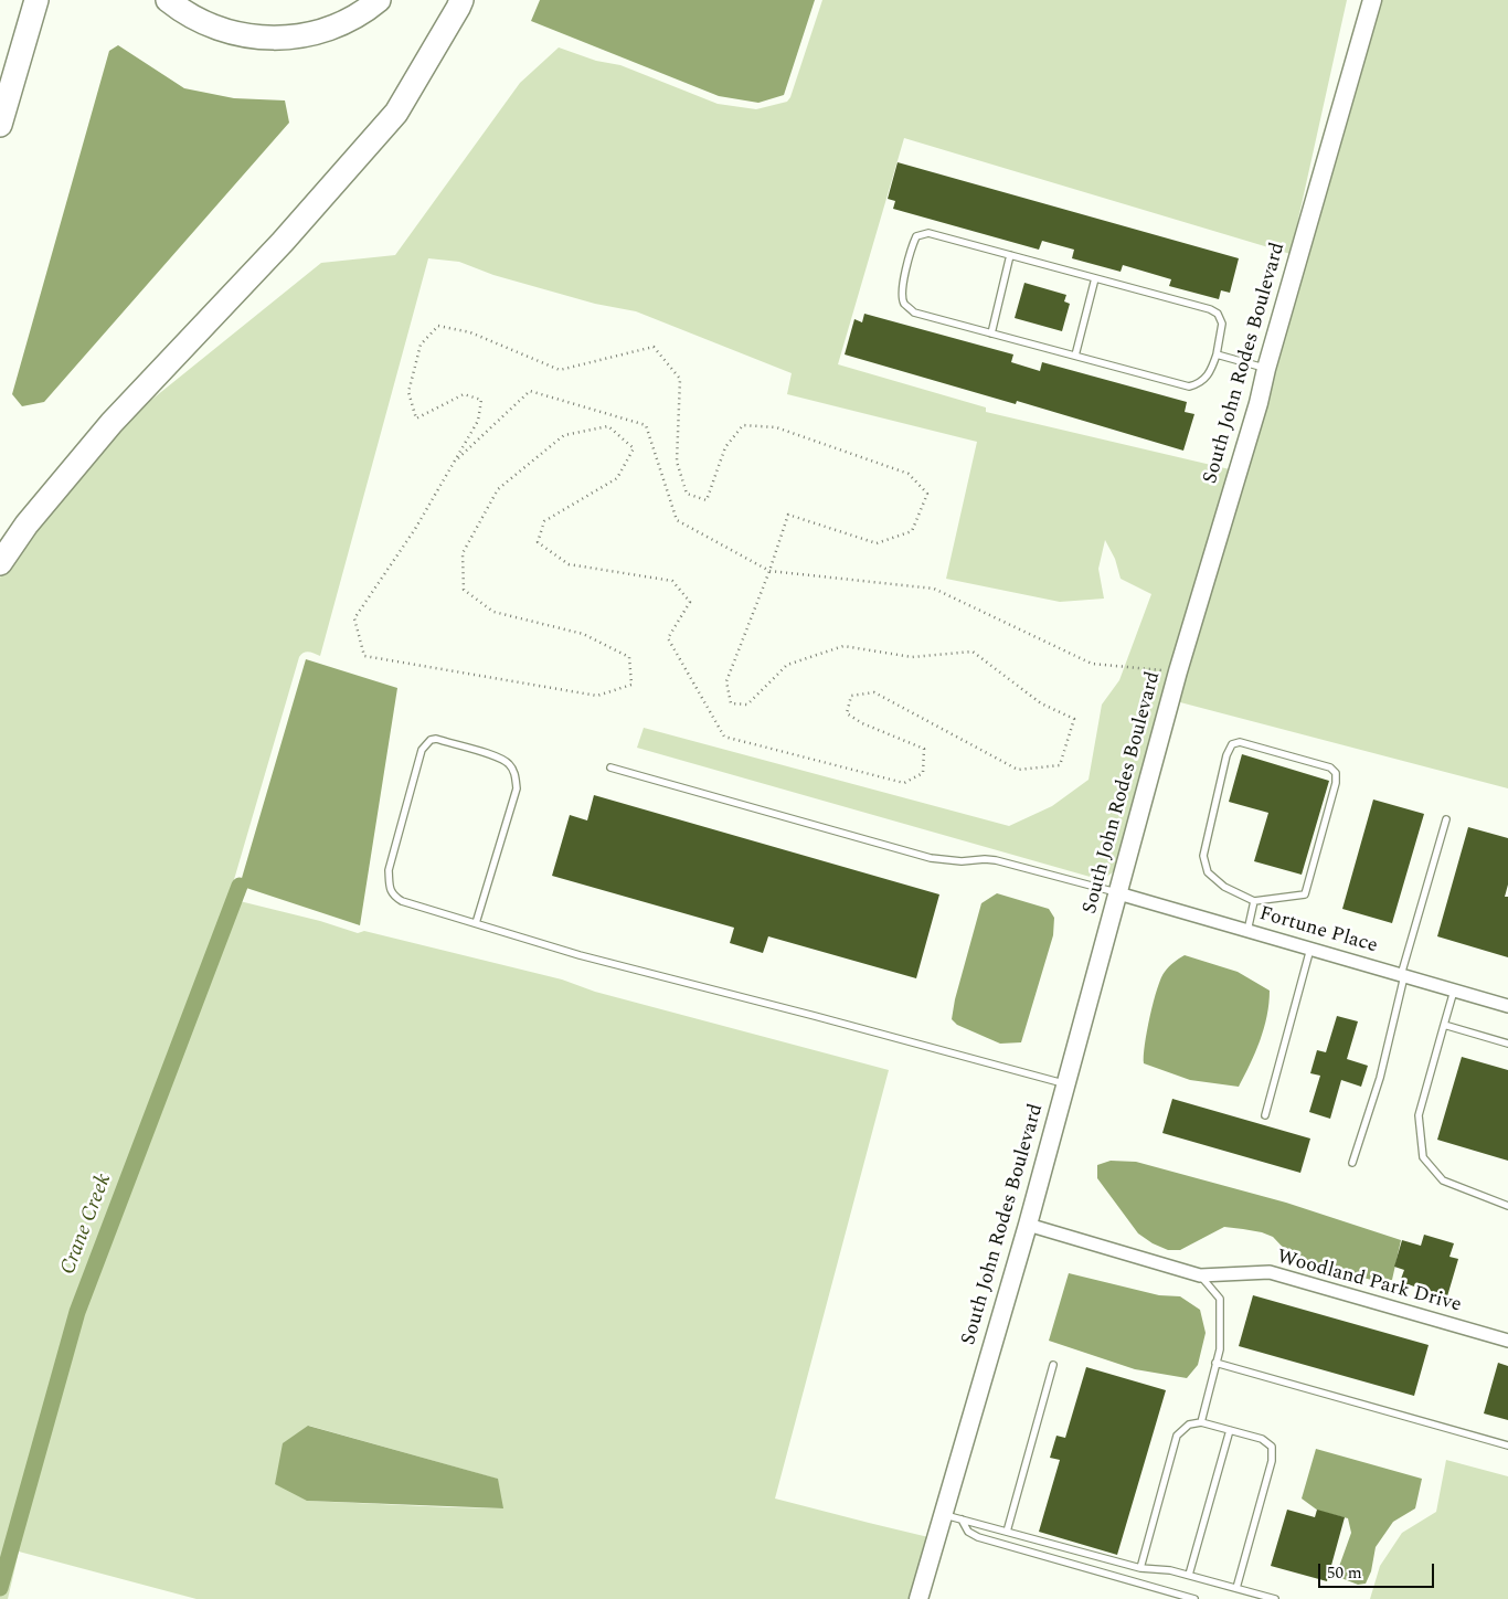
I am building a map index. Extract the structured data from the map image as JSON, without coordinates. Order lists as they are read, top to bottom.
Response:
{
  "streets": {
    "main road": ["South John Rodes Boulevard"],
    "street": ["Fortune Place", "Woodland Park Drive"]
  },
  "crossings": [
    ["South John Rodes Boulevard", "Fortune Place"],
    ["South John Rodes Boulevard", "Woodland Park Drive"]
  ],
  "water": ["Crane Creek"],
  "scale_bar": "50 m"
}
